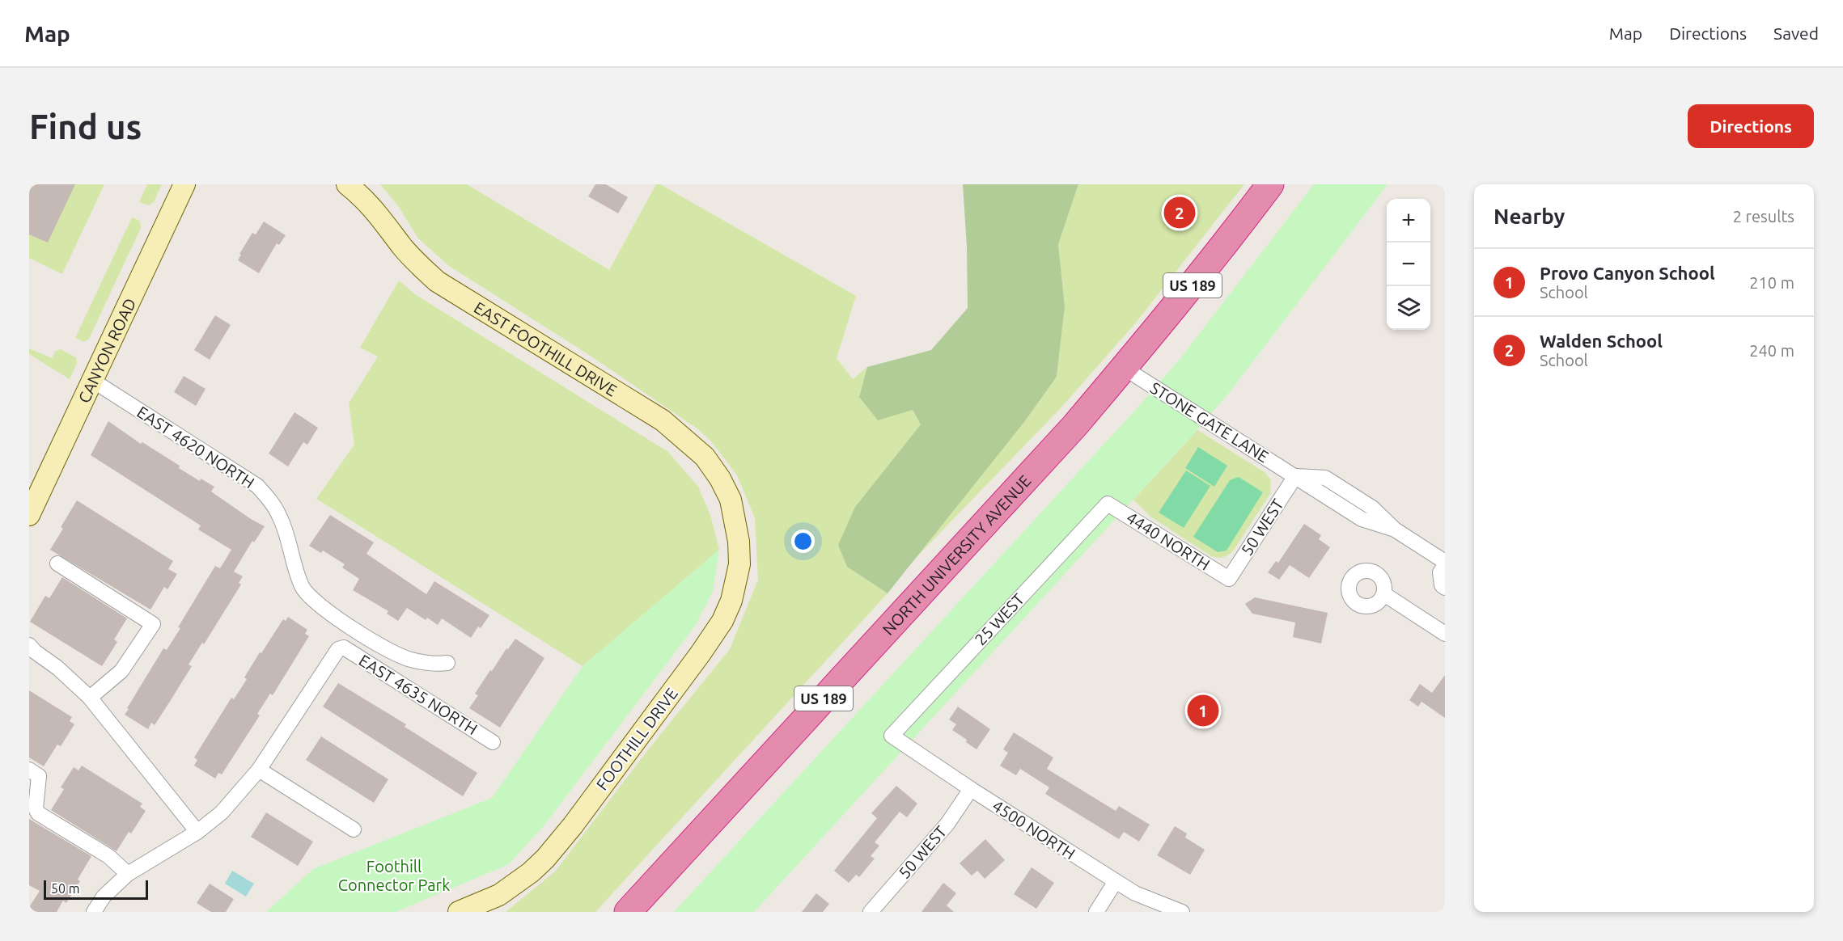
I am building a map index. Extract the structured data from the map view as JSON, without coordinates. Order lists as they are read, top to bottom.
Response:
{
  "streets": {
    "highway": ["US 189", "NORTH UNIVERSITY AVENUE"],
    "main road": ["EAST FOOTHILL DRIVE", "CANYON ROAD", "FOOTHILL DRIVE"],
    "street": [
      "STONE GATE LANE",
      "EAST 4620 NORTH",
      "50 WEST",
      "4440 NORTH",
      "25 WEST",
      "EAST 4635 NORTH",
      "4500 NORTH"
    ]
  },
  "crossings": [
    ["EAST FOOTHILL DRIVE", "FOOTHILL DRIVE"],
    ["CANYON ROAD", "EAST 4620 NORTH"],
    ["STONE GATE LANE", "50 WEST"],
    ["STONE GATE LANE", "NORTH UNIVERSITY AVENUE"],
    ["50 WEST", "4440 NORTH"],
    ["50 WEST", "4500 NORTH"],
    ["4440 NORTH", "25 WEST"],
    ["25 WEST", "4500 NORTH"]
  ],
  "parks": ["Foothill Connector Park"],
  "scale_bar": "50 m",
  "page": {
    "header": "Map",
    "nav": ["Map", "Directions", "Saved"],
    "buttons": "Directions",
    "title": "Find us",
    "heading": ["Nearby", "2 results"],
    "pins": ["2", "1"],
    "map_buttons": ["+", "−"],
    "list": [
      {
        "mark": "1",
        "name": "Provo Canyon School",
        "note": "School",
        "value": "210 m"
      },
      {
        "mark": "2",
        "name": "Walden School",
        "note": "School",
        "value": "240 m"
      }
    ],
    "scale": "50 m"
  }
}
